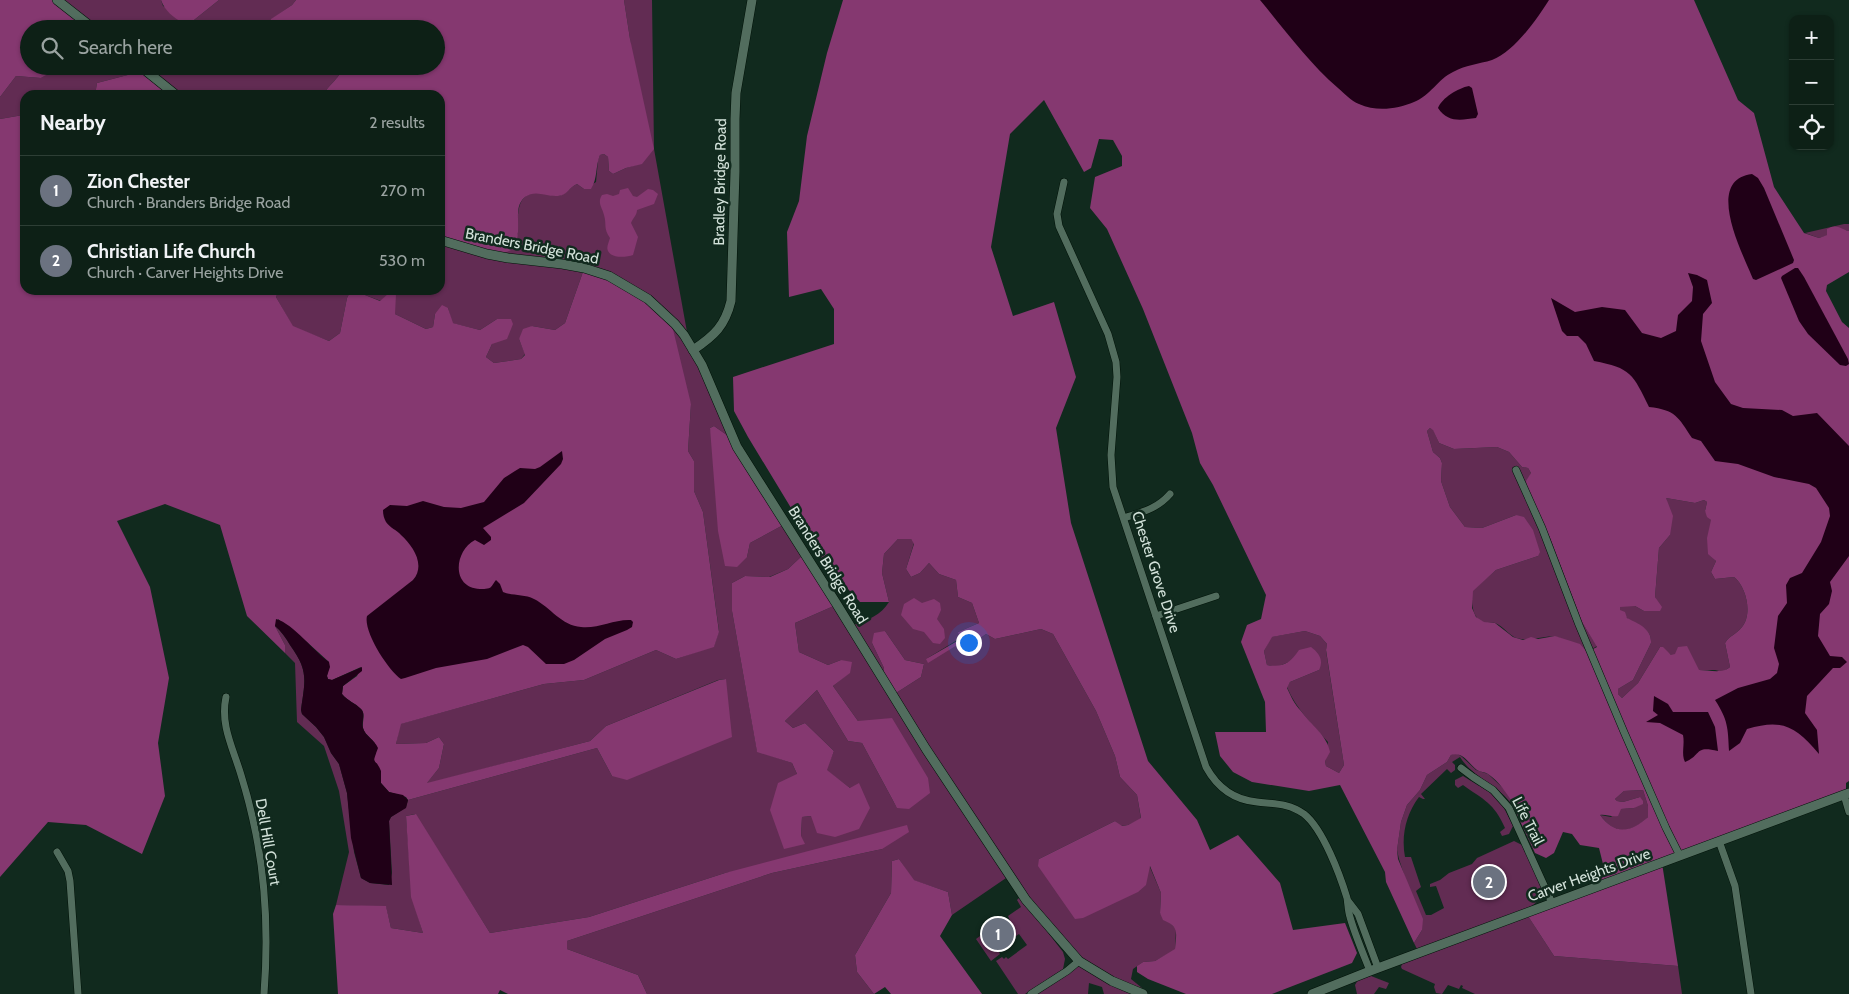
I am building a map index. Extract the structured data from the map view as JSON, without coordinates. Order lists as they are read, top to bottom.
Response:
{
  "streets": {
    "street": [
      "Bradley Bridge Road",
      "Branders Bridge Road",
      "Chester Grove Drive",
      "Life Trail",
      "Dell Hill Court",
      "Carver Heights Drive"
    ]
  },
  "crossings": [
    ["Bradley Bridge Road", "Branders Bridge Road"],
    ["Chester Grove Drive", "Carver Heights Drive"],
    ["Life Trail", "Carver Heights Drive"]
  ],
  "page": {
    "map_buttons": ["+", "−"],
    "search": "Search here",
    "heading": ["Nearby", "2 results"],
    "list": [
      {
        "mark": "1",
        "name": "Zion Chester",
        "note": "Church · Branders Bridge Road",
        "value": "270 m"
      },
      {
        "mark": "2",
        "name": "Christian Life Church",
        "note": "Church · Carver Heights Drive",
        "value": "530 m"
      }
    ],
    "pins": ["2", "1"]
  }
}
